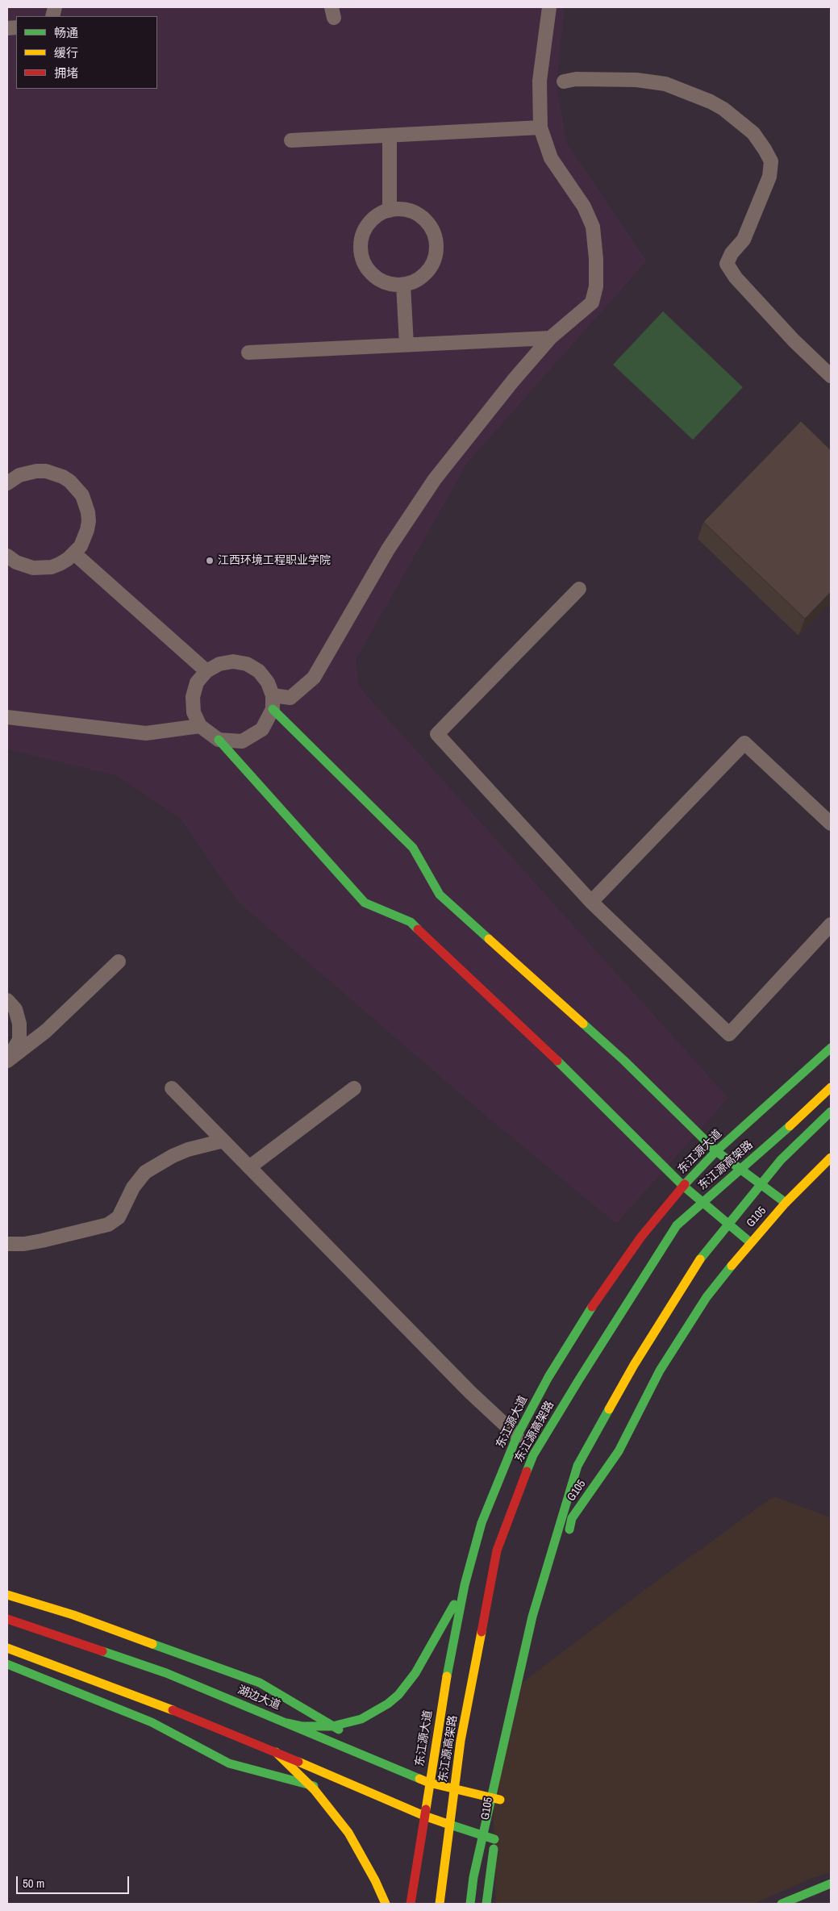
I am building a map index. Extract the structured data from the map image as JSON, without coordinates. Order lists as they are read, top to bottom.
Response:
{
  "streets": {
    "main road": [
      "东江源大道",
      "东江源高架路",
      "G105",
      "湖边大道"
    ]
  },
  "crossings": [
    ["东江源大道", "湖边大道"],
    ["G105", "湖边大道"]
  ],
  "places": ["江西环境工程职业学院"],
  "legend": ["畅通", "缓行", "拥堵"],
  "scale_bar": "50 m"
}
